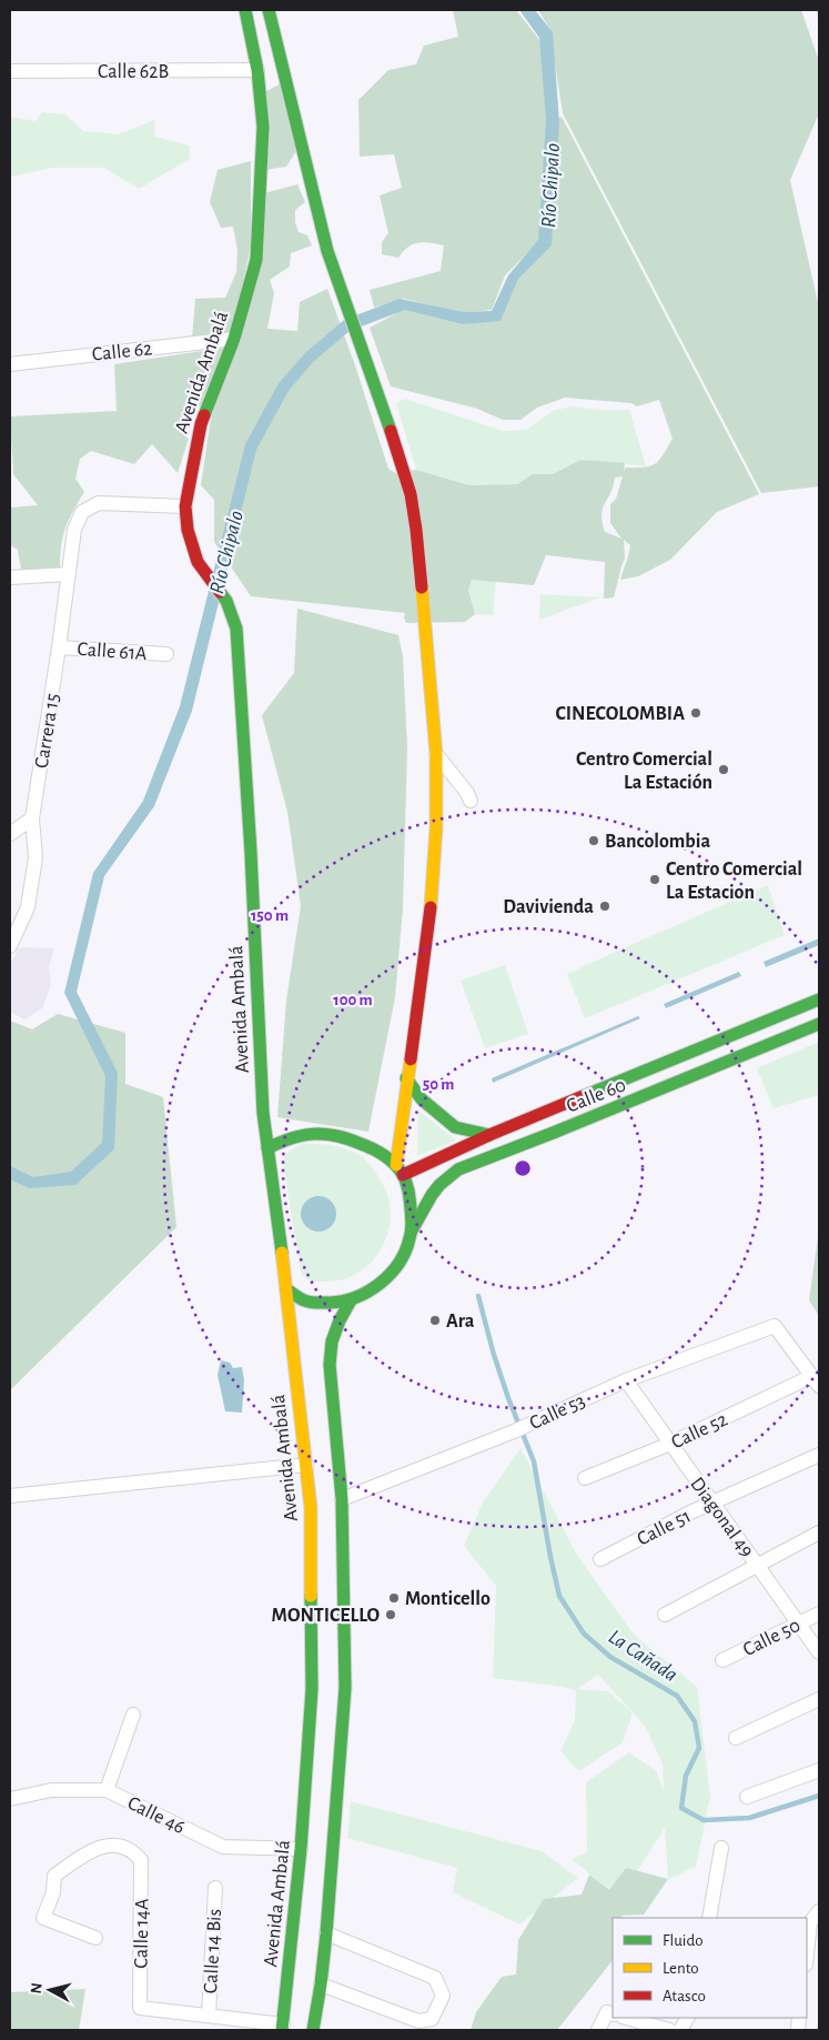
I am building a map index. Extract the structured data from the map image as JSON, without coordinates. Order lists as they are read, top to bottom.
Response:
{
  "streets": {
    "main road": ["Avenida Ambalá", "Calle 60"],
    "street": [
      "Calle 62B",
      "Calle 62",
      "Calle 61A",
      "Carrera 15",
      "Calle 53",
      "Calle 52",
      "Diagonal 49",
      "Calle 51",
      "Calle 50",
      "Calle 46",
      "Calle 14A",
      "Calle 14 Bis"
    ]
  },
  "crossings": [
    ["Calle 62B", "Avenida Ambalá"],
    ["Calle 62", "Avenida Ambalá"],
    ["Avenida Ambalá", "Carrera 15"],
    ["Avenida Ambalá", "Calle 60"],
    ["Avenida Ambalá", "Calle 46"],
    ["Calle 61A", "Carrera 15"],
    ["Calle 53", "Calle 52"],
    ["Calle 53", "Diagonal 49"],
    ["Calle 52", "Diagonal 49"],
    ["Diagonal 49", "Calle 51"],
    ["Diagonal 49", "Calle 50"],
    ["Calle 14A", "Calle 14 Bis"]
  ],
  "water": ["Río Chipalo", "La Cañada"],
  "places": [
    "CINECOLOMBIA",
    "Centro Comercial La Estación",
    "Bancolombia",
    "Centro Comercial La Estacion",
    "Davivienda",
    "Ara",
    "Monticello",
    "MONTICELLO"
  ],
  "legend": ["Fluido", "Lento", "Atasco"],
  "north": "left",
  "rings": ["150 m", "100 m", "50 m"]
}
